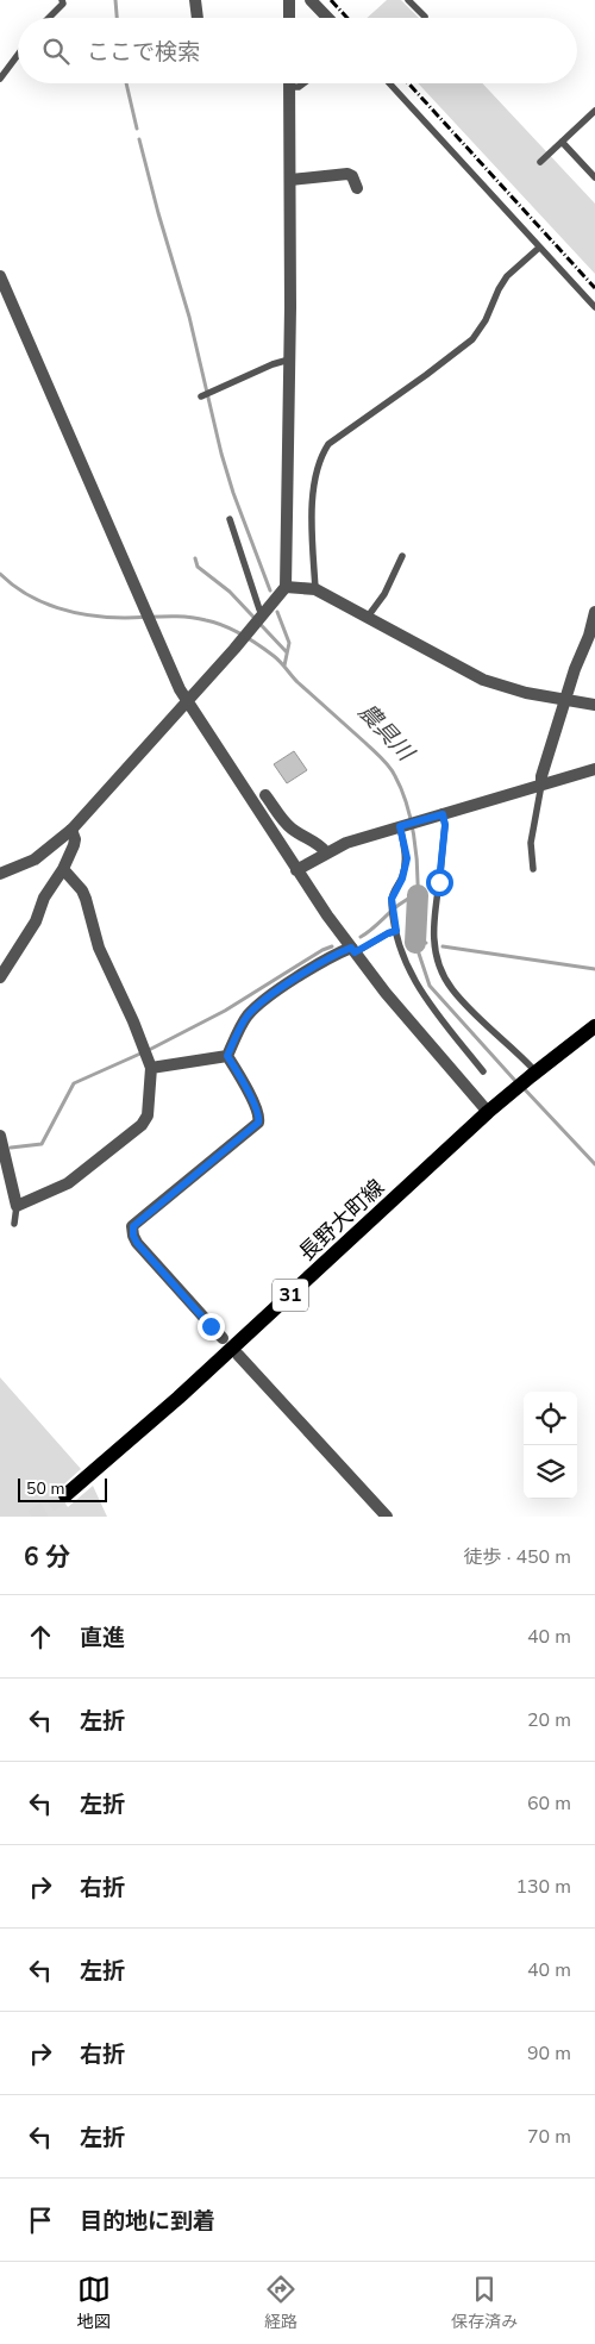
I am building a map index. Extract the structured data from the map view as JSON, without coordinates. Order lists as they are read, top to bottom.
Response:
{
  "streets": {
    "main road": ["長野大町線", "31"]
  },
  "water": ["農具川"],
  "scale_bar": "50 m",
  "page": {
    "search": "ここで検索",
    "scale": "50 m",
    "heading": ["6 分", "徒歩 · 450 m"],
    "list": [
      ["直進", "40 m"],
      ["左折", "20 m"],
      ["左折", "60 m"],
      ["右折", "130 m"],
      ["左折", "40 m"],
      ["右折", "90 m"],
      ["左折", "70 m"],
      "目的地に到着"
    ],
    "nav": ["地図", "経路", "保存済み"]
  }
}
